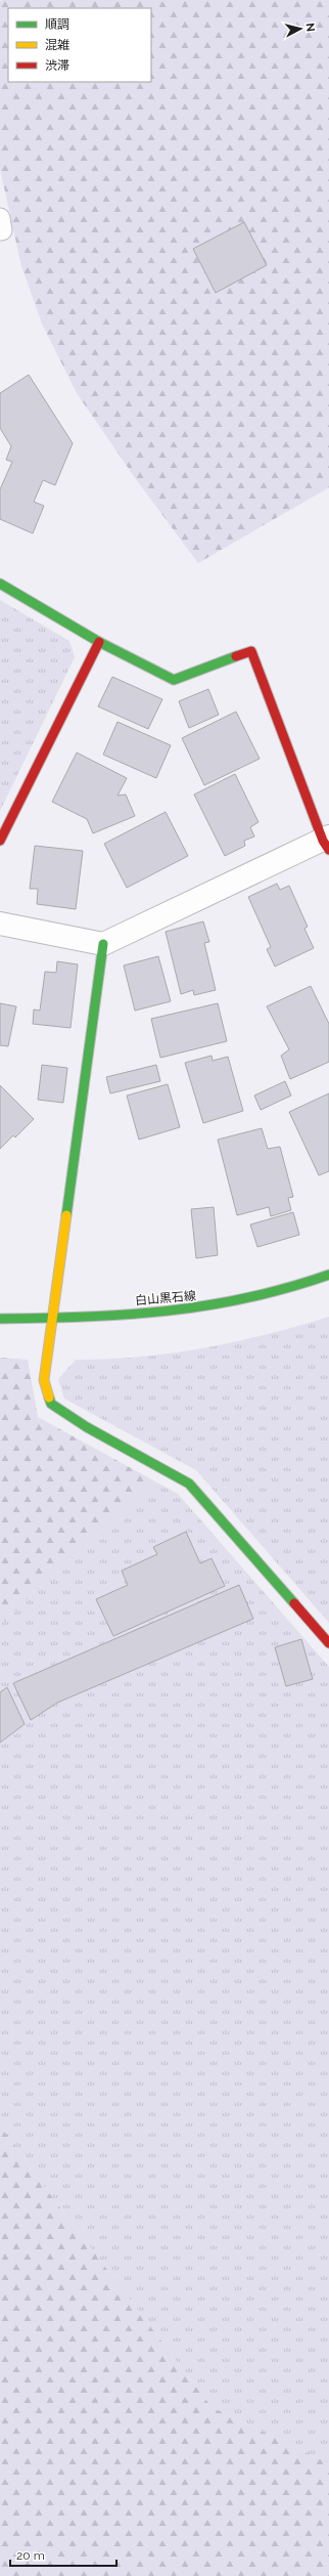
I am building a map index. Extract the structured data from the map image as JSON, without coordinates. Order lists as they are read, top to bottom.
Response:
{
  "streets": {
    "street": ["白山黒石線"]
  },
  "legend": ["順調", "混雑", "渋滞"],
  "scale_bar": "20 m",
  "north": "right"
}
